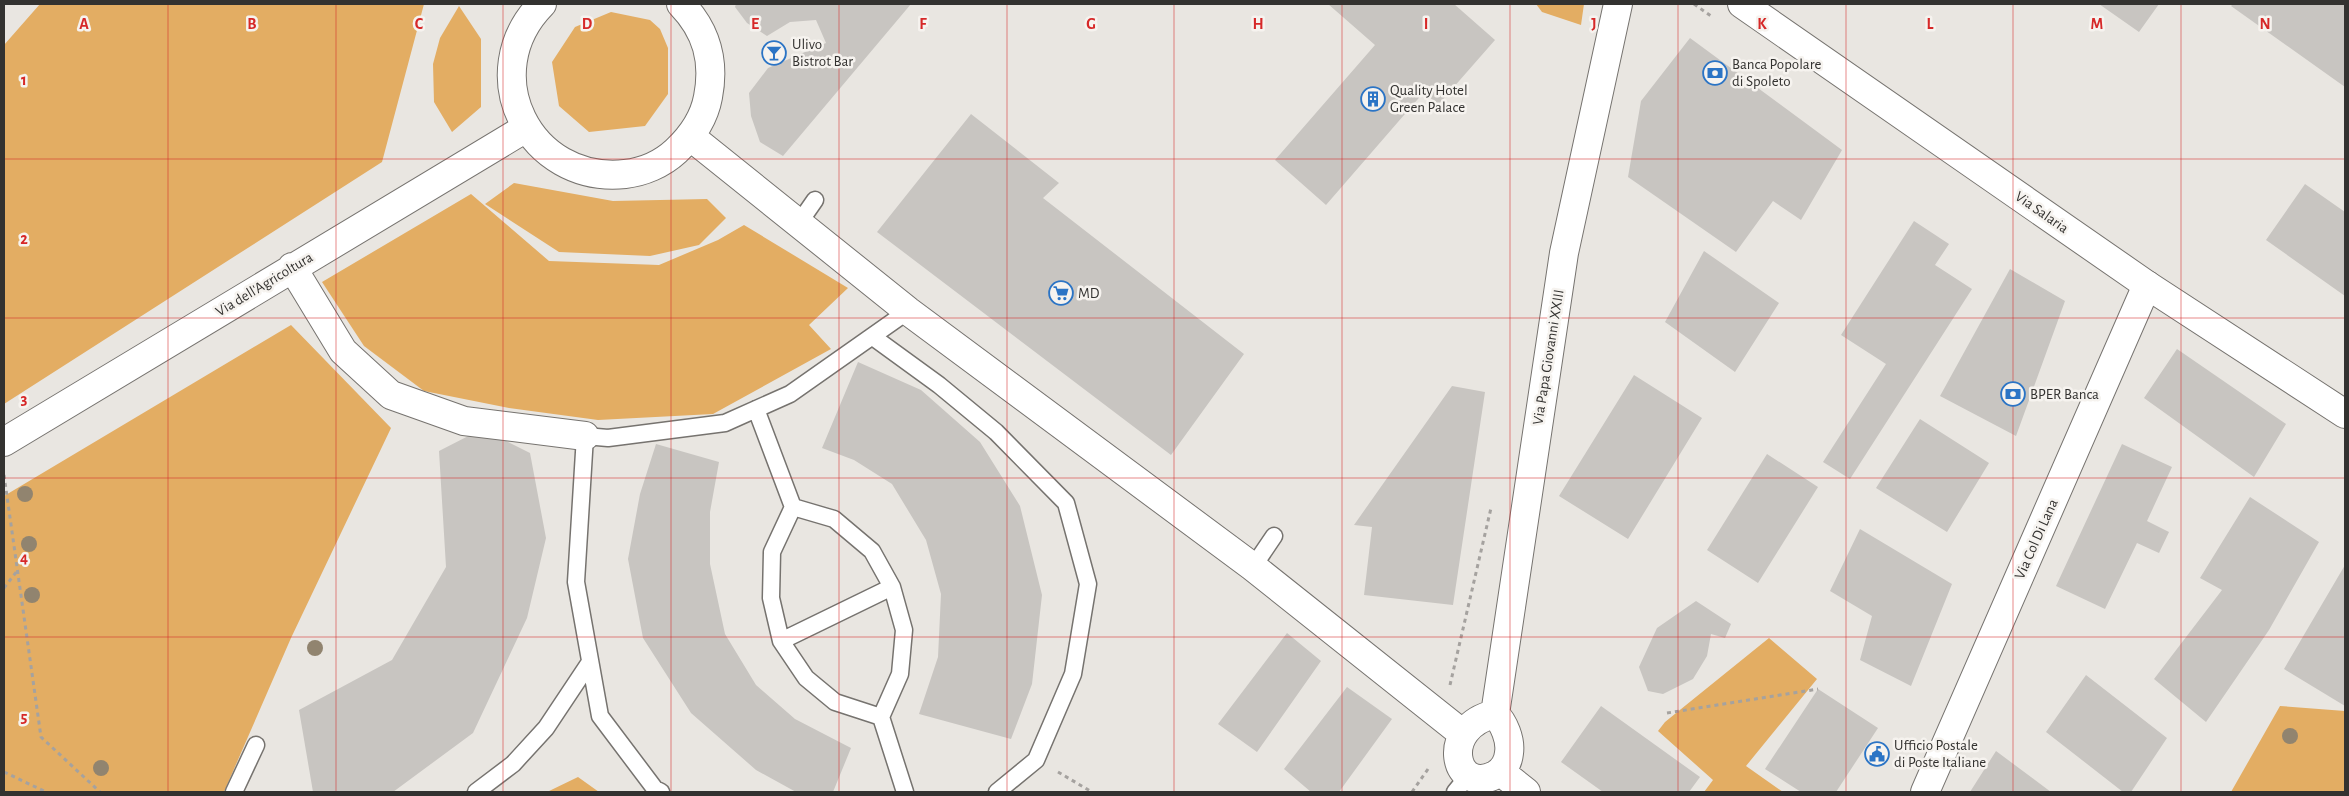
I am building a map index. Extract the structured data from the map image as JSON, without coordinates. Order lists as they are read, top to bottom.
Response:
{
  "streets": {
    "street": [
      "Via Salaria",
      "Via dell'Agricoltura",
      "Via Papa Giovanni XXIII",
      "Via Col Di Lana"
    ]
  },
  "crossings": [
    ["Via Salaria", "Via Col Di Lana"]
  ],
  "places": {
    "bar": ["Ulivo Bistrot Bar"],
    "bank": ["Banca Popolare di Spoleto", "BPER Banca"],
    "building": ["Quality Hotel Green Palace"],
    "supermarket": ["MD"],
    "public building": ["Ufficio Postale di Poste Italiane"]
  },
  "grid": {
    "columns": [
      "A",
      "B",
      "C",
      "D",
      "E",
      "F",
      "G",
      "H",
      "I",
      "J",
      "K",
      "L",
      "M",
      "N"
    ],
    "rows": [
      "1",
      "2",
      "3",
      "4",
      "5"
    ]
  }
}
